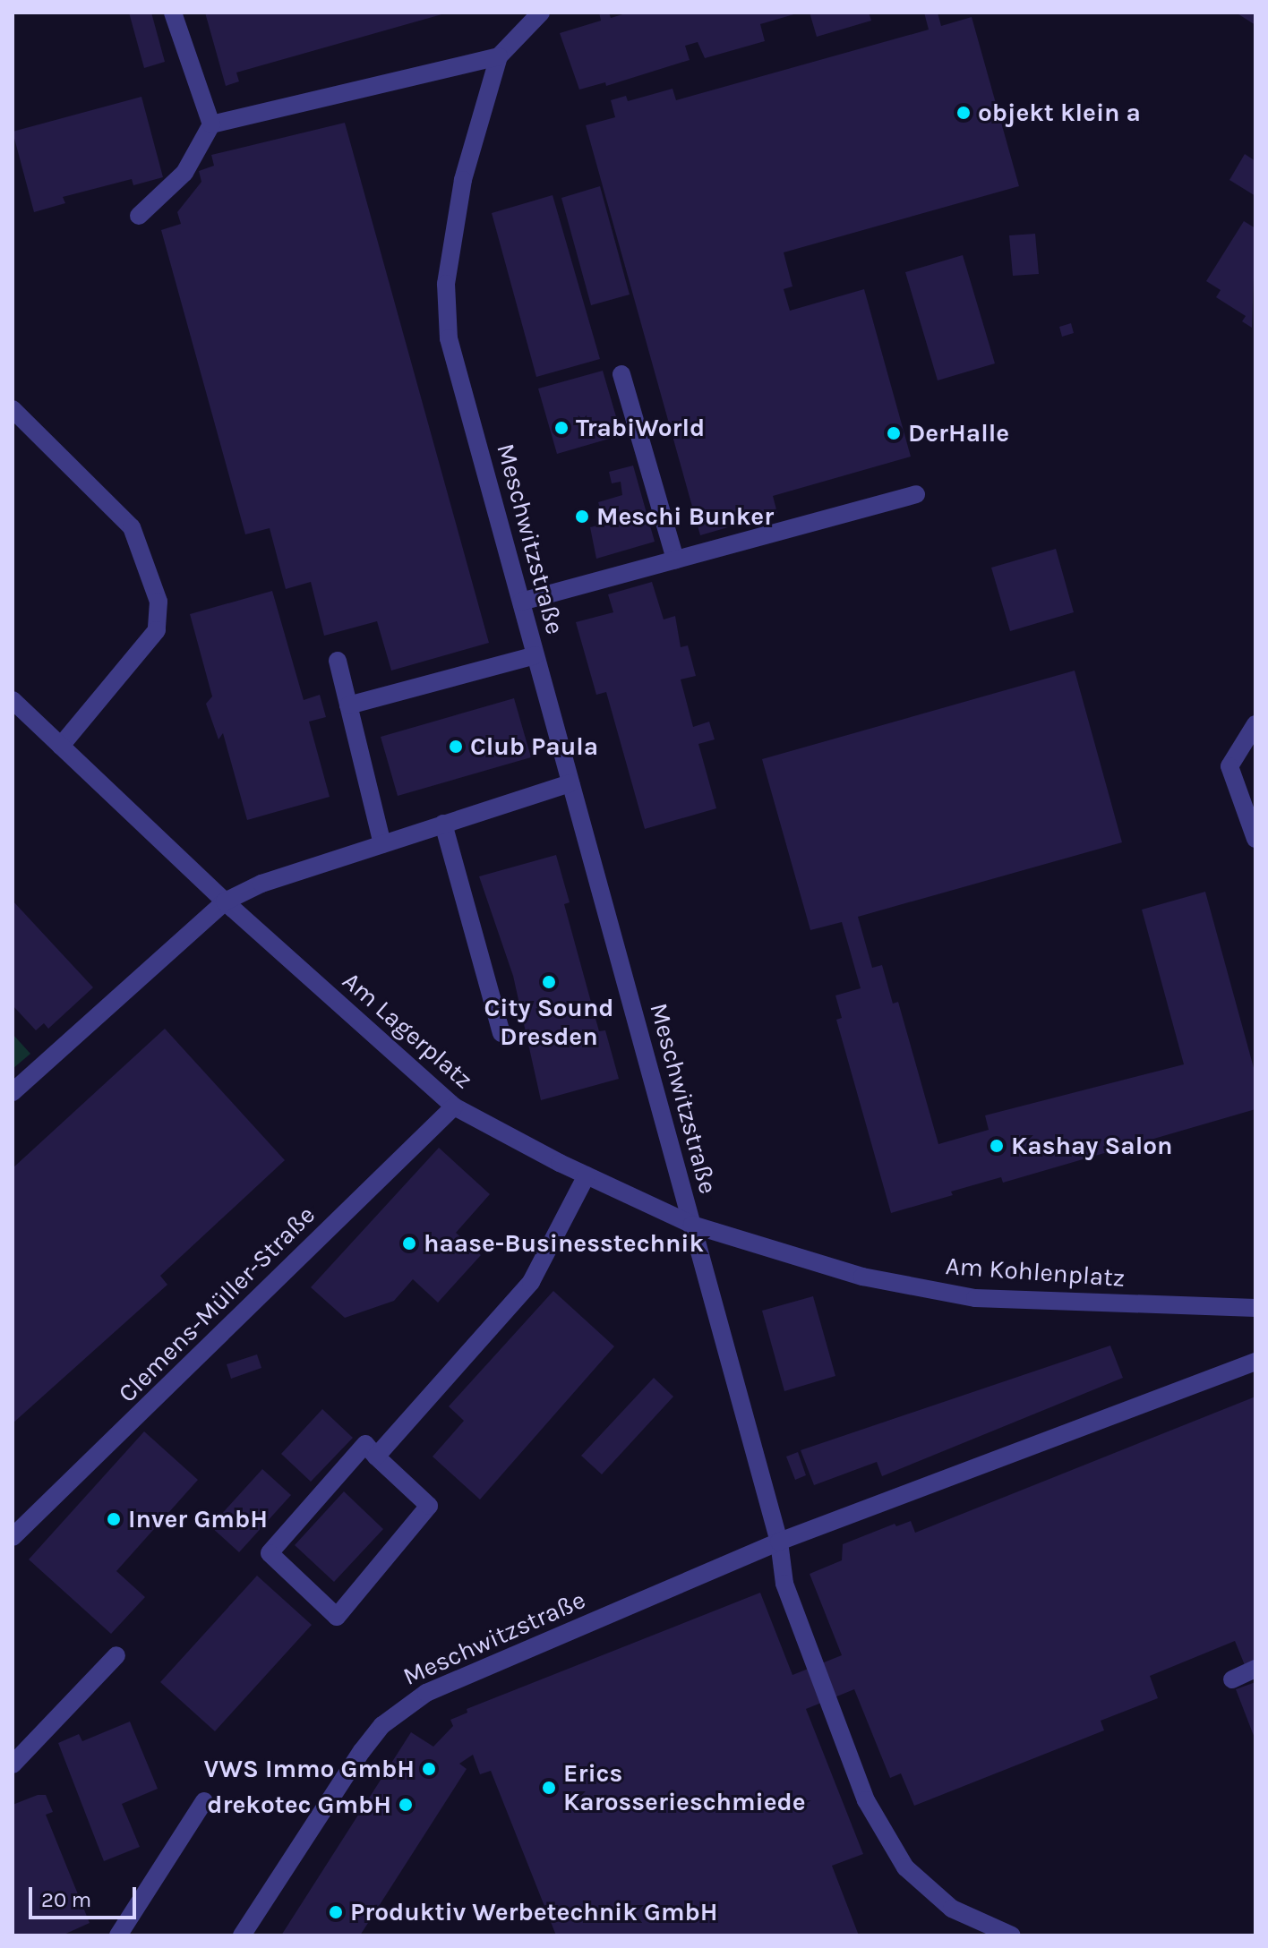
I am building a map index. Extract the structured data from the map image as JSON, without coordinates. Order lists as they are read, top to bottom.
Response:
{
  "streets": {
    "street": [
      "Meschwitzstraße",
      "Am Lagerplatz",
      "Am Kohlenplatz",
      "Clemens-Müller-Straße"
    ]
  },
  "crossings": [
    ["Meschwitzstraße", "Am Lagerplatz"],
    ["Meschwitzstraße", "Am Kohlenplatz"],
    ["Am Lagerplatz", "Am Kohlenplatz"],
    ["Am Lagerplatz", "Clemens-Müller-Straße"]
  ],
  "places": [
    "objekt klein a",
    "TrabiWorld",
    "DerHalle",
    "Meschi Bunker",
    "Club Paula",
    "City Sound Dresden",
    "Kashay Salon",
    "haase-Businesstechnik",
    "Inver GmbH",
    "VWS Immo GmbH",
    "Erics Karosserieschmiede",
    "drekotec GmbH",
    "Produktiv Werbetechnik GmbH"
  ],
  "scale_bar": "20 m"
}
